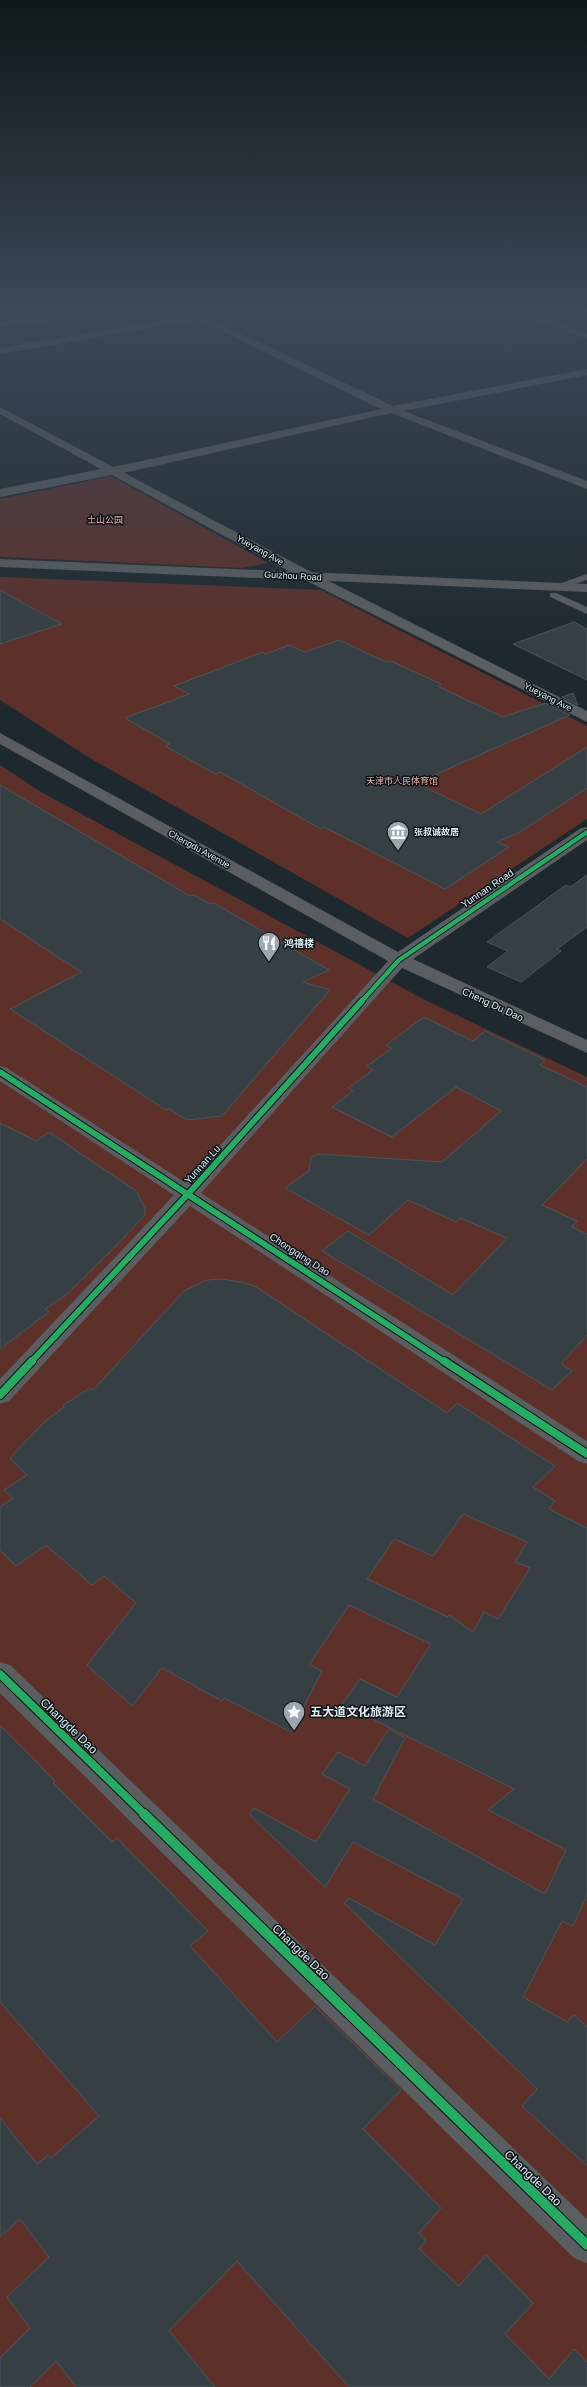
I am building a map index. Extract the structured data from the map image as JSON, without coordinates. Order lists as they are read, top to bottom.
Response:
{
  "streets": {
    "street": [
      "Yueyang Ave",
      "Guizhou Road",
      "Chengdu Avenue",
      "Yunnan Road",
      "Cheng Du Dao",
      "Yunnan Lu",
      "Chongqing Dao",
      "Changde Dao"
    ]
  },
  "crossings": [
    ["Yueyang Ave", "Guizhou Road"],
    ["Chengdu Avenue", "Yunnan Road"],
    ["Chengdu Avenue", "Cheng Du Dao"],
    ["Chengdu Avenue", "Yunnan Lu"],
    ["Yunnan Road", "Cheng Du Dao"],
    ["Yunnan Road", "Yunnan Lu"],
    ["Cheng Du Dao", "Yunnan Lu"],
    ["Yunnan Lu", "Chongqing Dao"]
  ],
  "parks": ["土山公园", "天津市人民体育馆"],
  "places": {
    "museum": ["张叔诚故居"],
    "restaurant": ["鸿禧楼"],
    "place": ["五大道文化旅游区"]
  }
}
